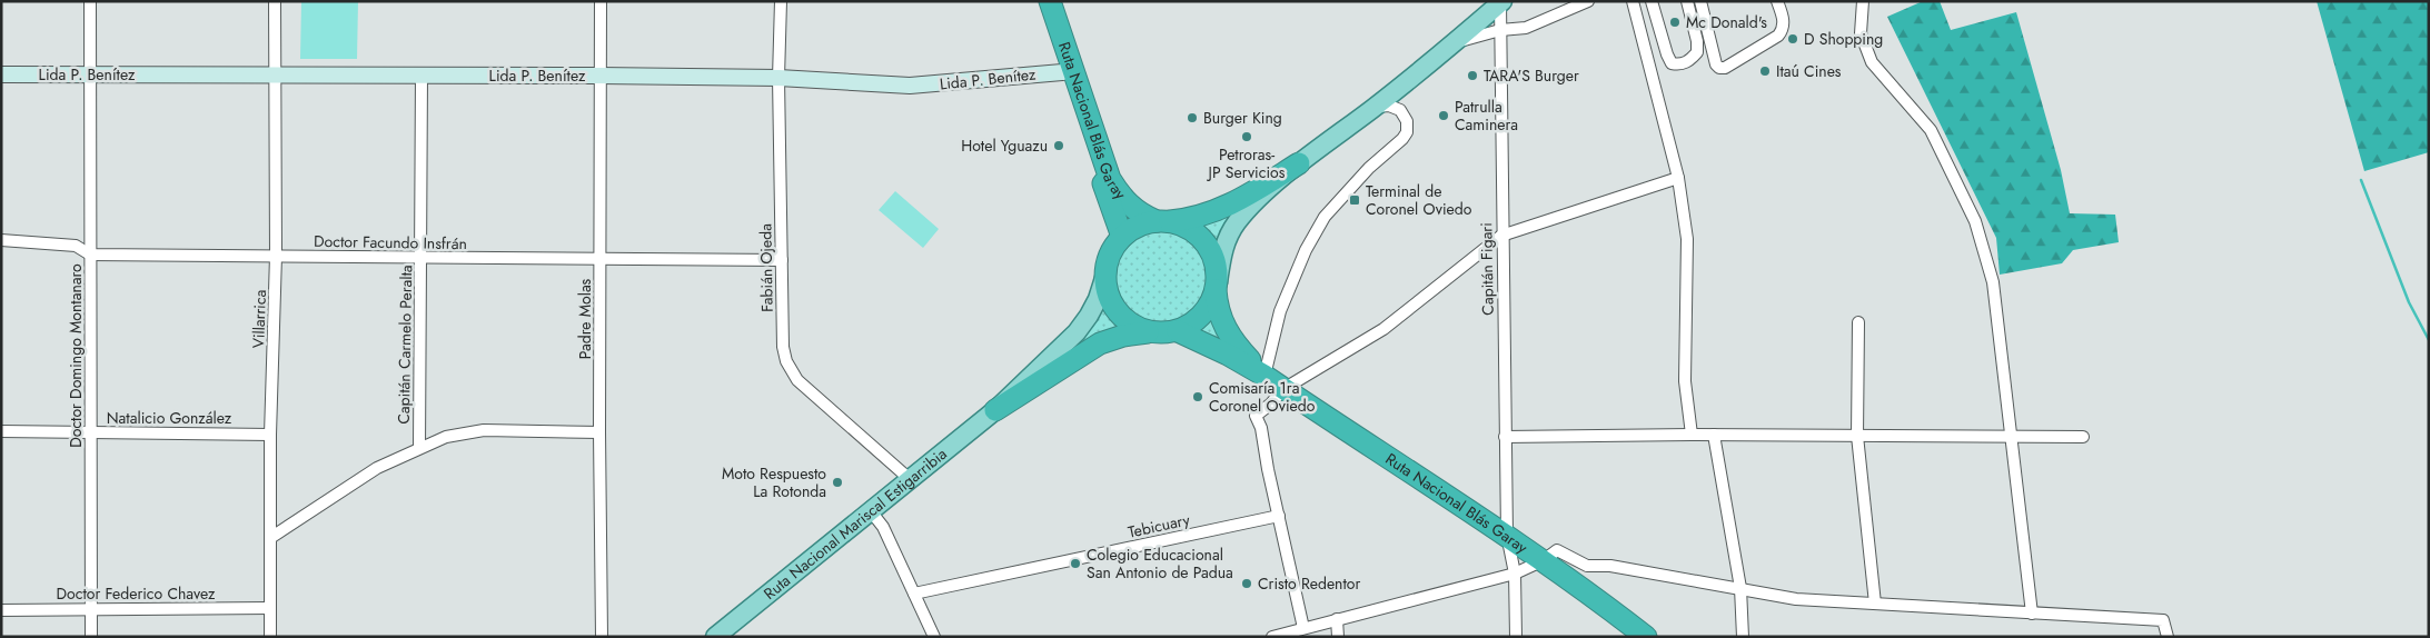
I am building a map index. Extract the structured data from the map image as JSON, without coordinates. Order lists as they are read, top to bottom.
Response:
{
  "streets": {
    "highway": ["Ruta Nacional Blás Garay"],
    "main road": ["Ruta Nacional Mariscal Estigarribia"],
    "street": [
      "Lida P. Benítez",
      "Doctor Facundo Insfrán",
      "Fabián Ojeda",
      "Capitán Figari",
      "Villarrica",
      "Padre Molas",
      "Capitán Carmelo Peralta",
      "Doctor Domingo Montanaro",
      "Natalicio González",
      "Tebicuary",
      "Doctor Federico Chavez"
    ]
  },
  "crossings": [
    ["Lida P. Benítez", "Ruta Nacional Blás Garay"],
    ["Lida P. Benítez", "Fabián Ojeda"],
    ["Lida P. Benítez", "Villarrica"],
    ["Lida P. Benítez", "Padre Molas"],
    ["Lida P. Benítez", "Capitán Carmelo Peralta"],
    ["Lida P. Benítez", "Doctor Domingo Montanaro"],
    ["Ruta Nacional Blás Garay", "Capitán Figari"],
    ["Ruta Nacional Blás Garay", "Ruta Nacional Mariscal Estigarribia"],
    ["Doctor Facundo Insfrán", "Fabián Ojeda"],
    ["Doctor Facundo Insfrán", "Villarrica"],
    ["Doctor Facundo Insfrán", "Padre Molas"],
    ["Doctor Facundo Insfrán", "Capitán Carmelo Peralta"],
    ["Doctor Facundo Insfrán", "Doctor Domingo Montanaro"],
    ["Fabián Ojeda", "Ruta Nacional Mariscal Estigarribia"],
    ["Villarrica", "Natalicio González"],
    ["Villarrica", "Doctor Federico Chavez"],
    ["Doctor Domingo Montanaro", "Natalicio González"],
    ["Doctor Domingo Montanaro", "Doctor Federico Chavez"]
  ],
  "places": {
    "other": [
      "Mc Donald's",
      "D Shopping",
      "Itaú Cines",
      "TARA'S Burger",
      "Patrulla Caminera",
      "Burger King",
      "Petroras- JP Servicios",
      "Hotel Yguazu",
      "Comisaría 1ra Coronel Oviedo",
      "Moto Respuesto La Rotonda",
      "Colegio Educacional San Antonio de Padua",
      "Cristo Redentor"
    ],
    "transit": ["Terminal de Coronel Oviedo"]
  }
}
